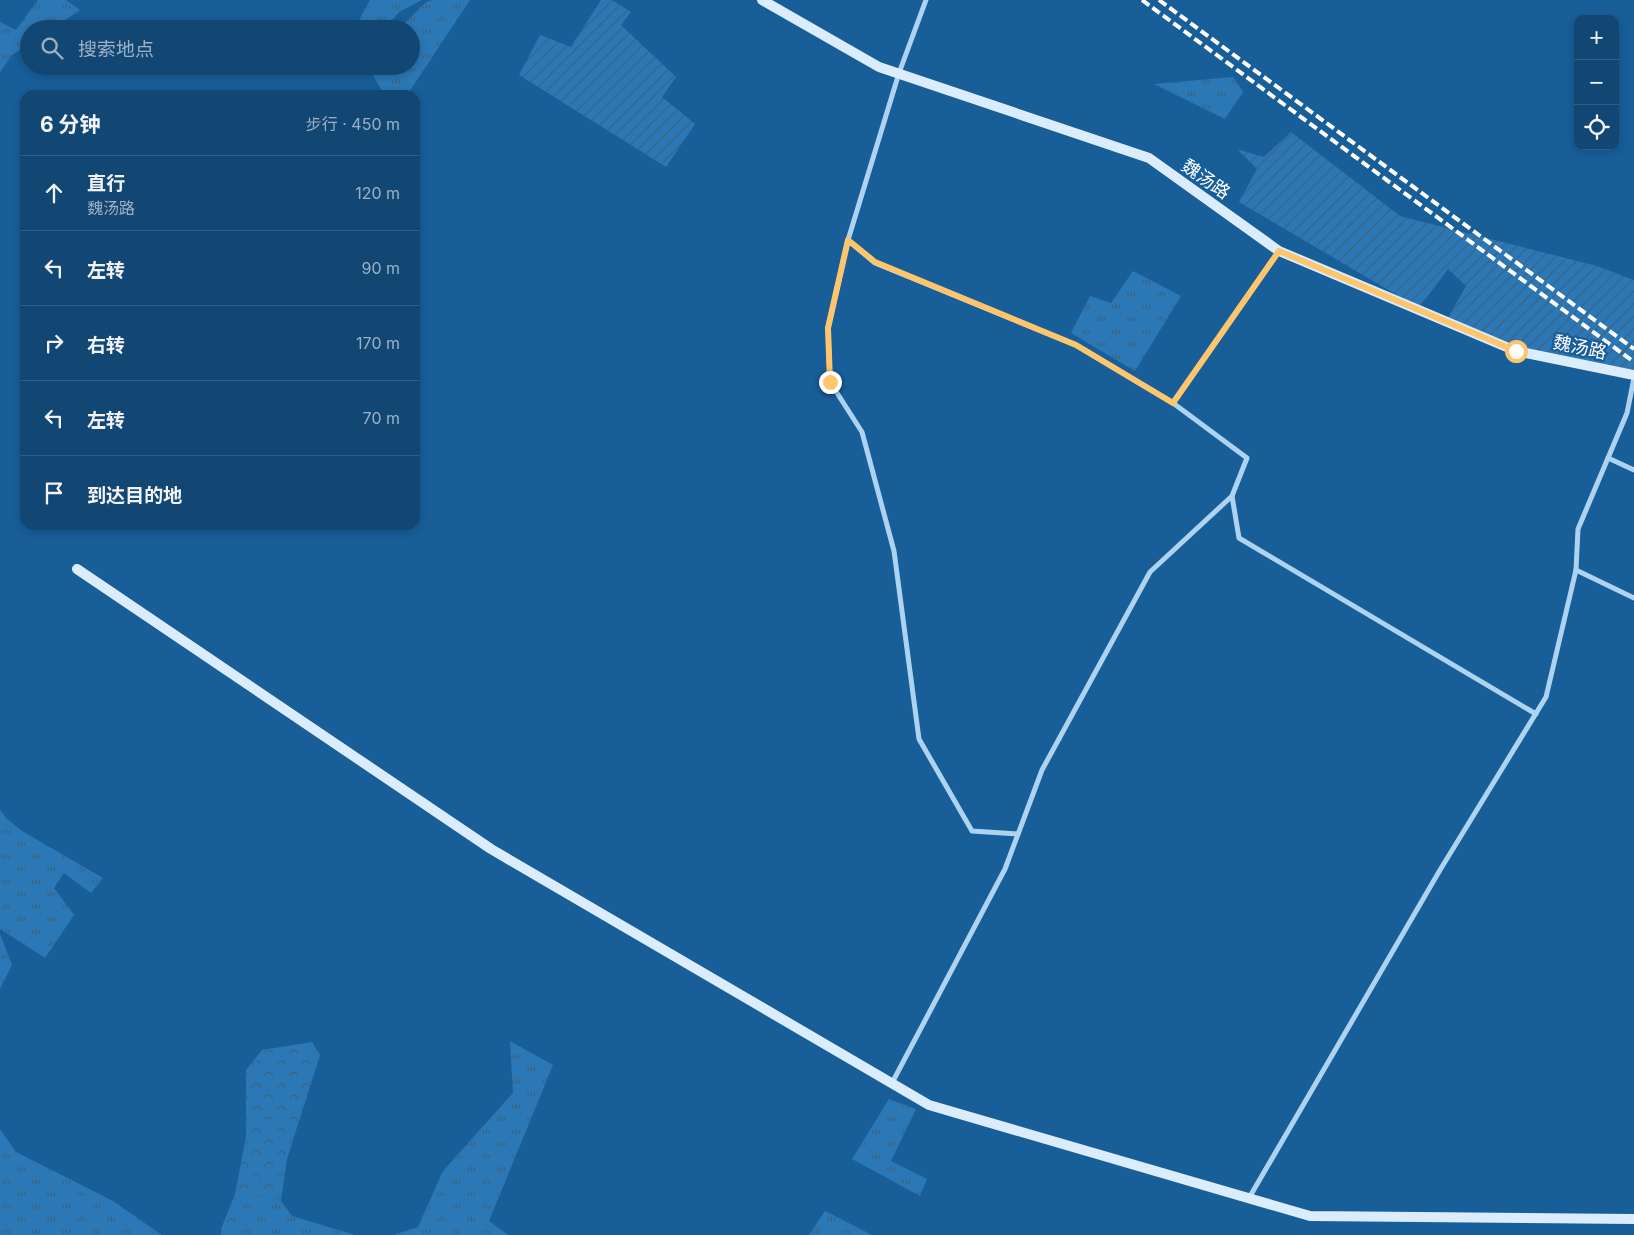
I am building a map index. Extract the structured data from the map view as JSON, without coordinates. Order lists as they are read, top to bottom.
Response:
{
  "streets": {
    "main road": ["魏汤路"]
  },
  "page": {
    "map_buttons": ["+", "−"],
    "search": "搜索地点",
    "heading": ["6 分钟", "步行 · 450 m"],
    "list": [
      ["直行", "魏汤路", "120 m"],
      ["左转", "90 m"],
      ["右转", "170 m"],
      ["左转", "70 m"],
      "到达目的地"
    ]
  }
}
